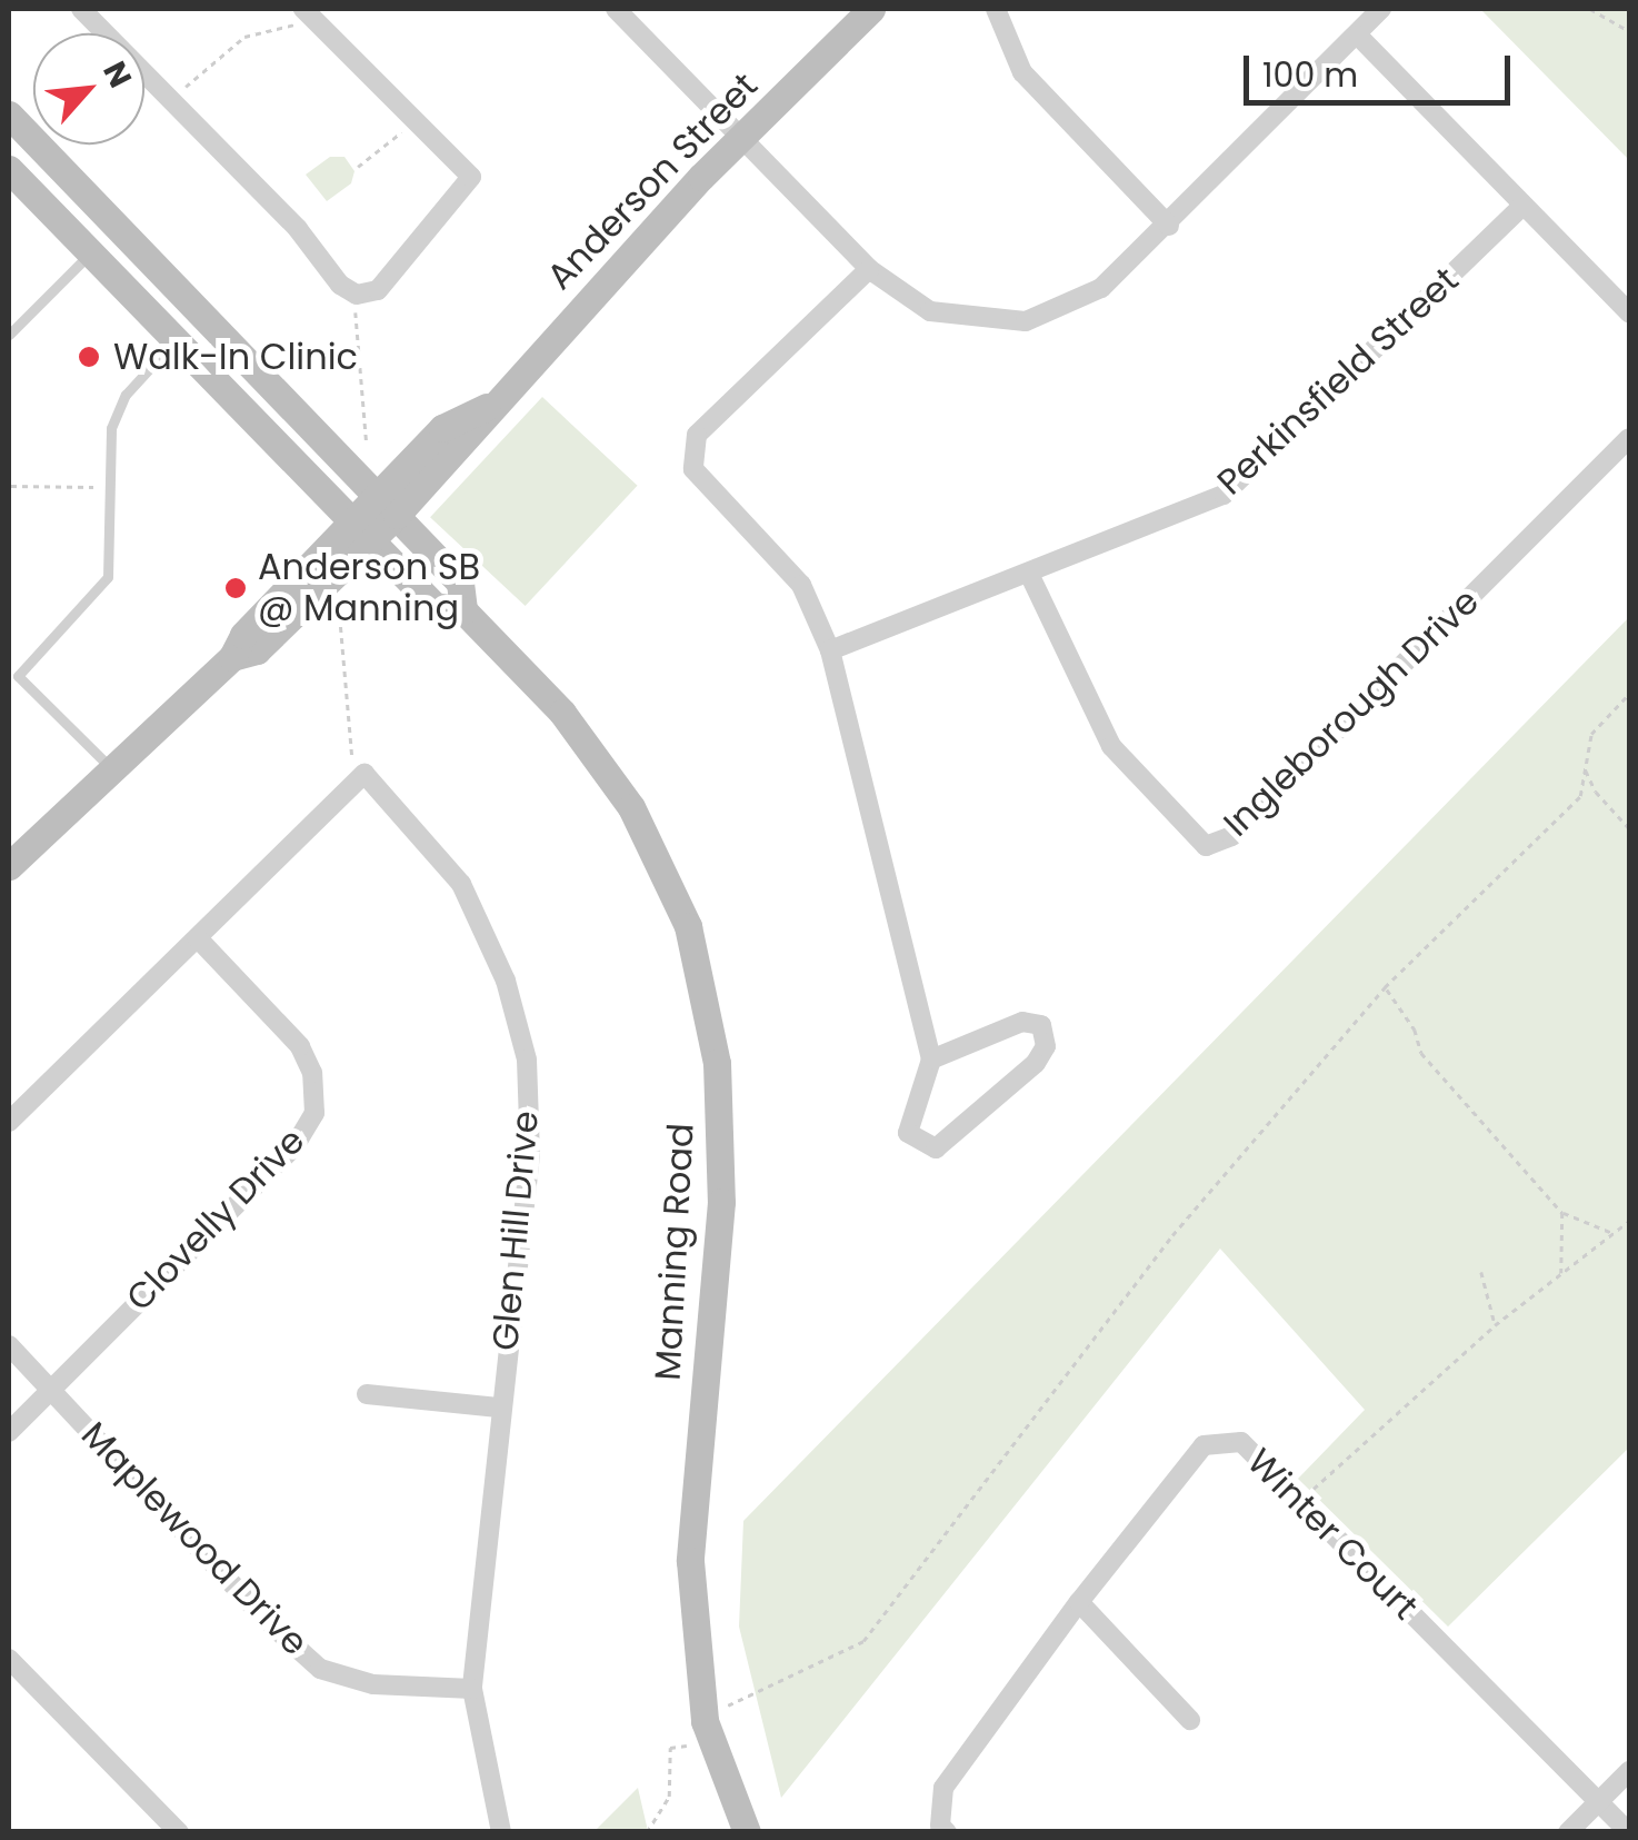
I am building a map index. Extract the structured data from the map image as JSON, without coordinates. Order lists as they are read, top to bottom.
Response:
{
  "streets": {
    "main road": ["Anderson Street", "Manning Road"],
    "street": [
      "Perkinsfield Street",
      "Ingleborough Drive",
      "Clovelly Drive",
      "Glen Hill Drive",
      "Winter Court",
      "Maplewood Drive"
    ]
  },
  "crossings": [
    ["Anderson Street", "Manning Road"],
    ["Perkinsfield Street", "Ingleborough Drive"],
    ["Clovelly Drive", "Maplewood Drive"],
    ["Glen Hill Drive", "Maplewood Drive"]
  ],
  "places": ["Walk-In Clinic", "Anderson SB @ Manning"],
  "scale_bar": "100 m",
  "north": "top right"
}
